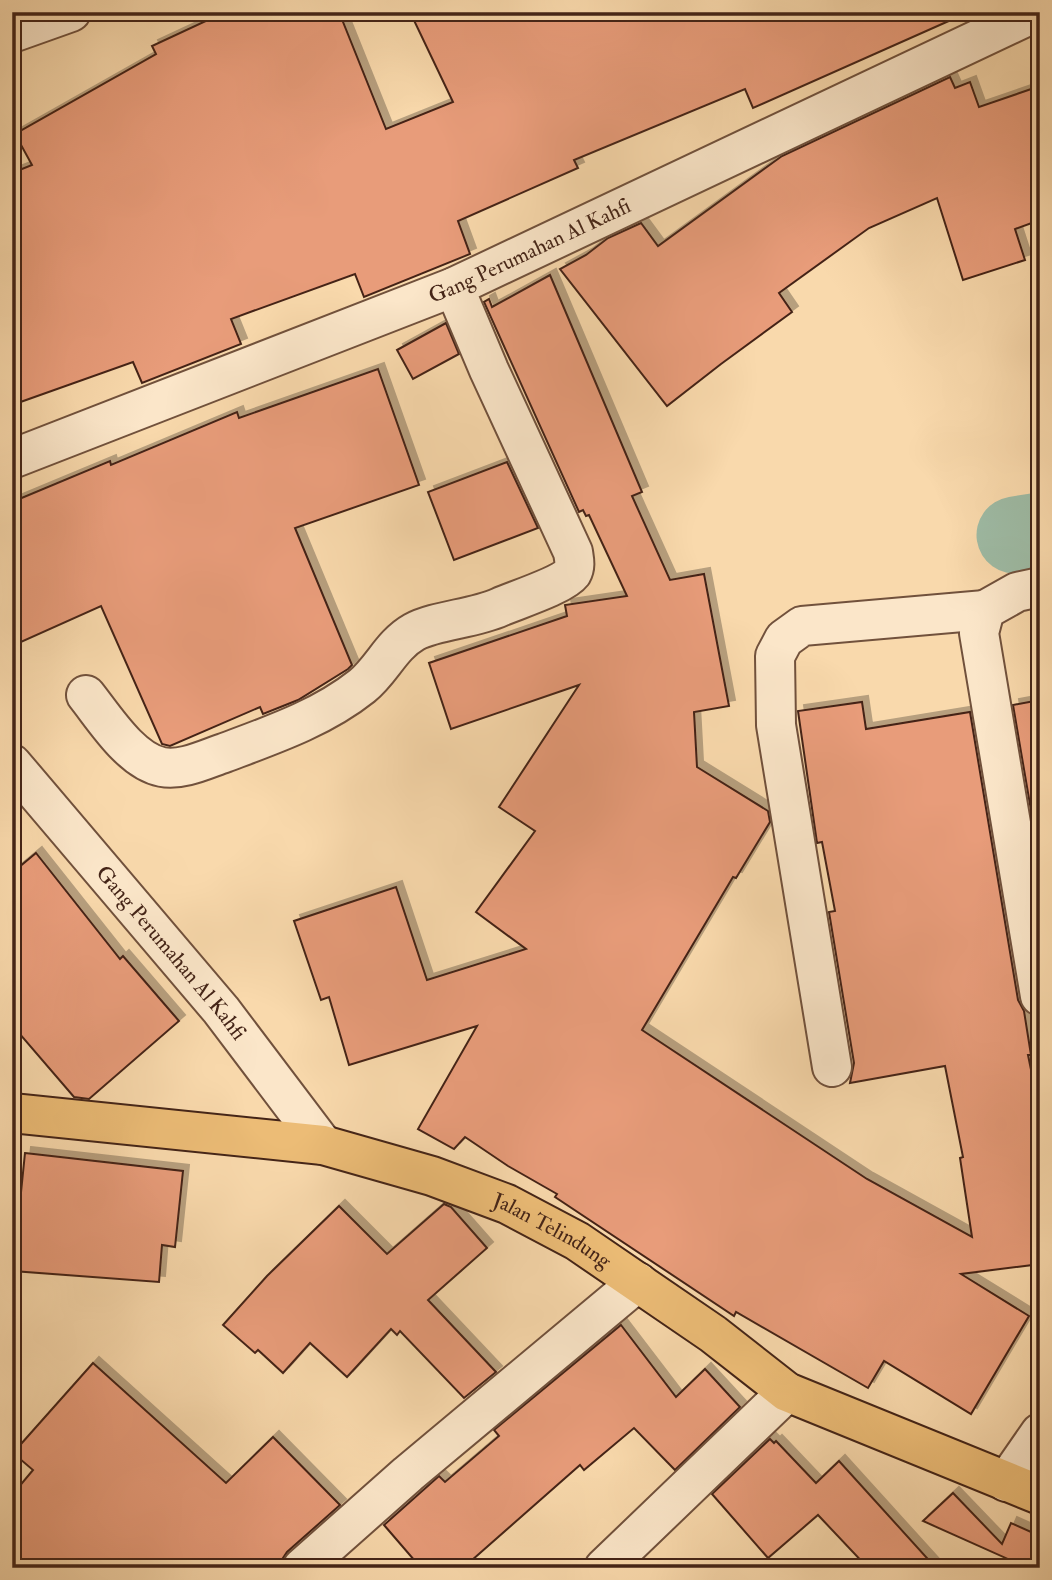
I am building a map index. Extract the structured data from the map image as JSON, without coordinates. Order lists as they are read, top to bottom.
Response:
{
  "streets": {
    "main road": ["Jalan Telindung"],
    "street": ["Gang Perumahan Al Kahfi"]
  },
  "crossings": [
    ["Gang Perumahan Al Kahfi", "Jalan Telindung"]
  ]
}
